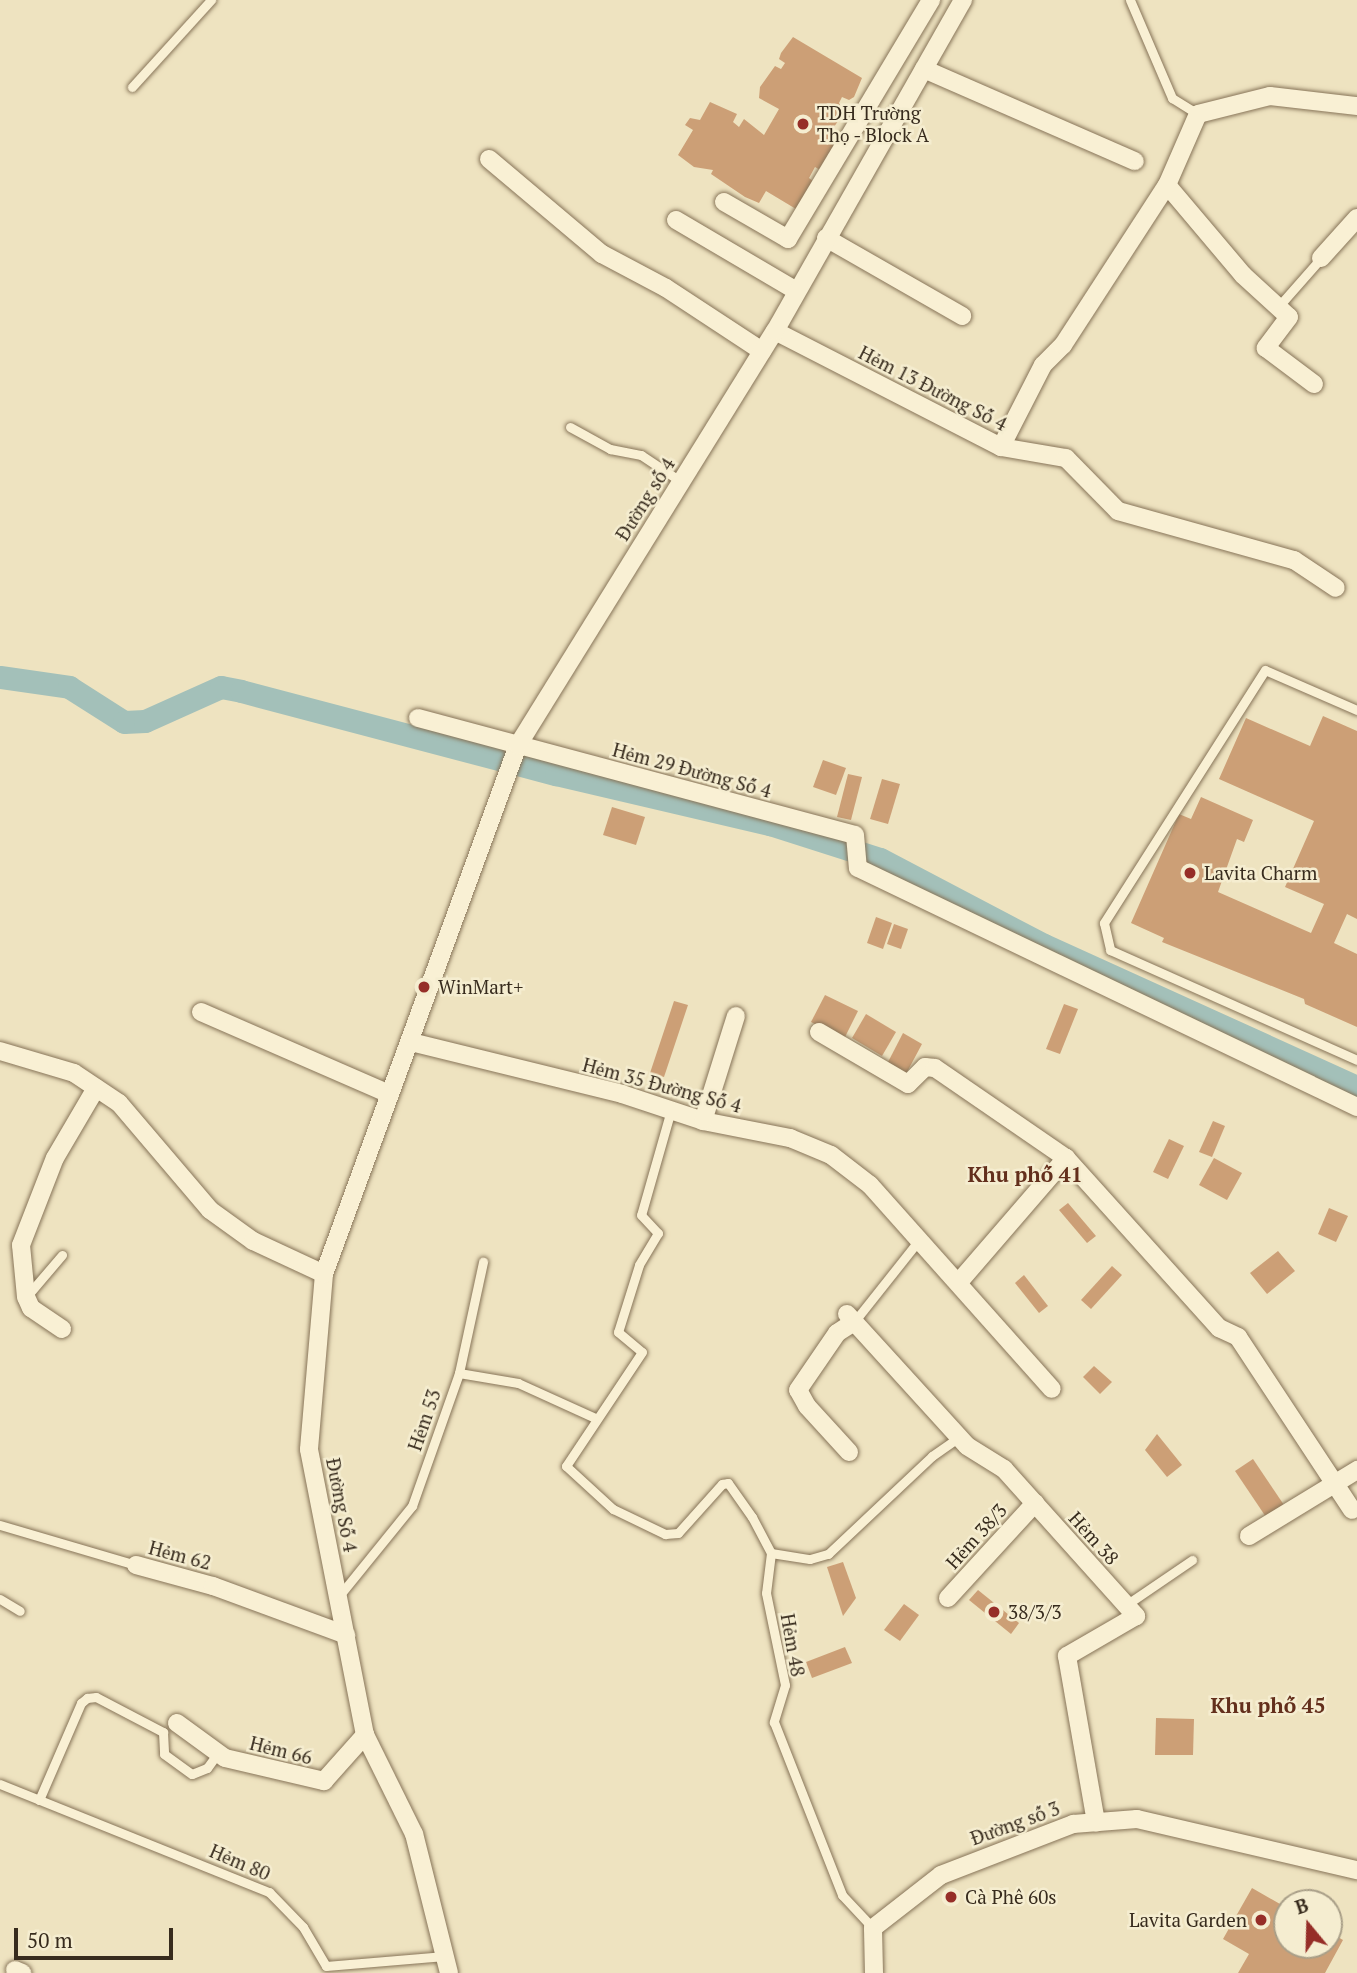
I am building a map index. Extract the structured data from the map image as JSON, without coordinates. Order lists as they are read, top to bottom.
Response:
{
  "streets": {
    "street": [
      "Hẻm 13 Đường Số 4",
      "Đường số 4",
      "Hẻm 29 Đường Số 4",
      "Hẻm 35 Đường Số 4",
      "Đường Số 4",
      "Hẻm 38/3",
      "Hẻm 38",
      "Hẻm 62",
      "Hẻm 66",
      "Đường số 3"
    ],
    "lane": ["Hẻm 53", "Hẻm 48", "Hẻm 80"]
  },
  "crossings": [
    ["Hẻm 13 Đường Số 4", "Đường số 4"],
    ["Đường số 4", "Hẻm 29 Đường Số 4"],
    ["Đường số 4", "Hẻm 35 Đường Số 4"],
    ["Đường số 4", "Đường Số 4"],
    ["Hẻm 35 Đường Số 4", "Đường Số 4"],
    ["Hẻm 53", "Đường Số 4"],
    ["Đường Số 4", "Hẻm 62"],
    ["Đường Số 4", "Hẻm 66"],
    ["Đường Số 4", "Hẻm 80"],
    ["Hẻm 38/3", "Hẻm 38"],
    ["Hẻm 48", "Đường số 3"]
  ],
  "districts": ["Khu phố 41", "Khu phố 45"],
  "places": [
    "TDH Trường Thọ - Block A",
    "Lavita Charm",
    "WinMart+",
    "38/3/3",
    "Cà Phê 60s",
    "Lavita Garden"
  ],
  "scale_bar": "50 m",
  "north": "top"
}
